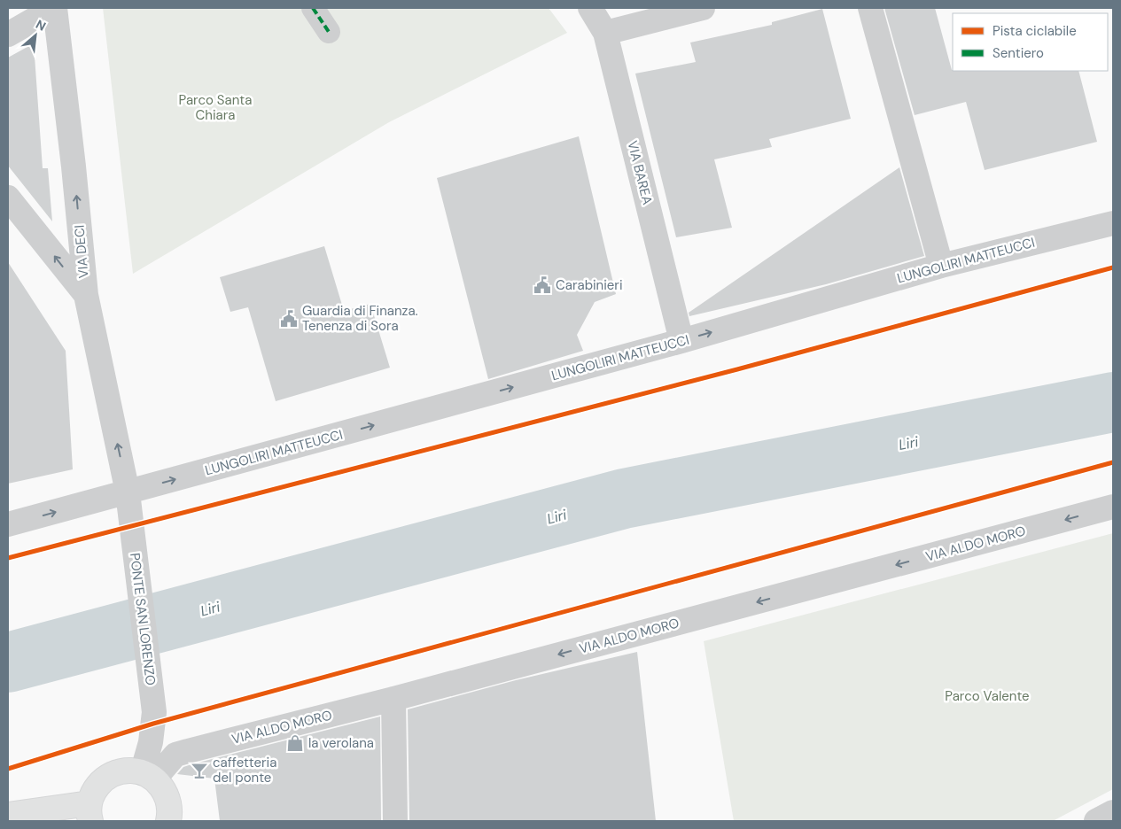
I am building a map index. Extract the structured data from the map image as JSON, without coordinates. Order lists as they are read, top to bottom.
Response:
{
  "streets": {
    "street": [
      "VIA BAREA",
      "VIA DECI",
      "LUNGOLIRI MATTEUCCI",
      "VIA ALDO MORO",
      "PONTE SAN LORENZO"
    ]
  },
  "crossings": [
    ["VIA BAREA", "LUNGOLIRI MATTEUCCI"],
    ["VIA DECI", "LUNGOLIRI MATTEUCCI"],
    ["VIA DECI", "PONTE SAN LORENZO"],
    ["VIA ALDO MORO", "PONTE SAN LORENZO"]
  ],
  "one_way": ["VIA DECI", "LUNGOLIRI MATTEUCCI", "VIA ALDO MORO"],
  "water": ["Liri"],
  "parks": ["Parco Santa Chiara", "Parco Valente"],
  "places": {
    "public building": ["Carabinieri", "Guardia di Finanza. Tenenza di Sora"],
    "shop": ["la verolana"],
    "bar": ["caffetteria del ponte"]
  },
  "legend": ["Pista ciclabile", "Sentiero"],
  "north": "top right"
}
